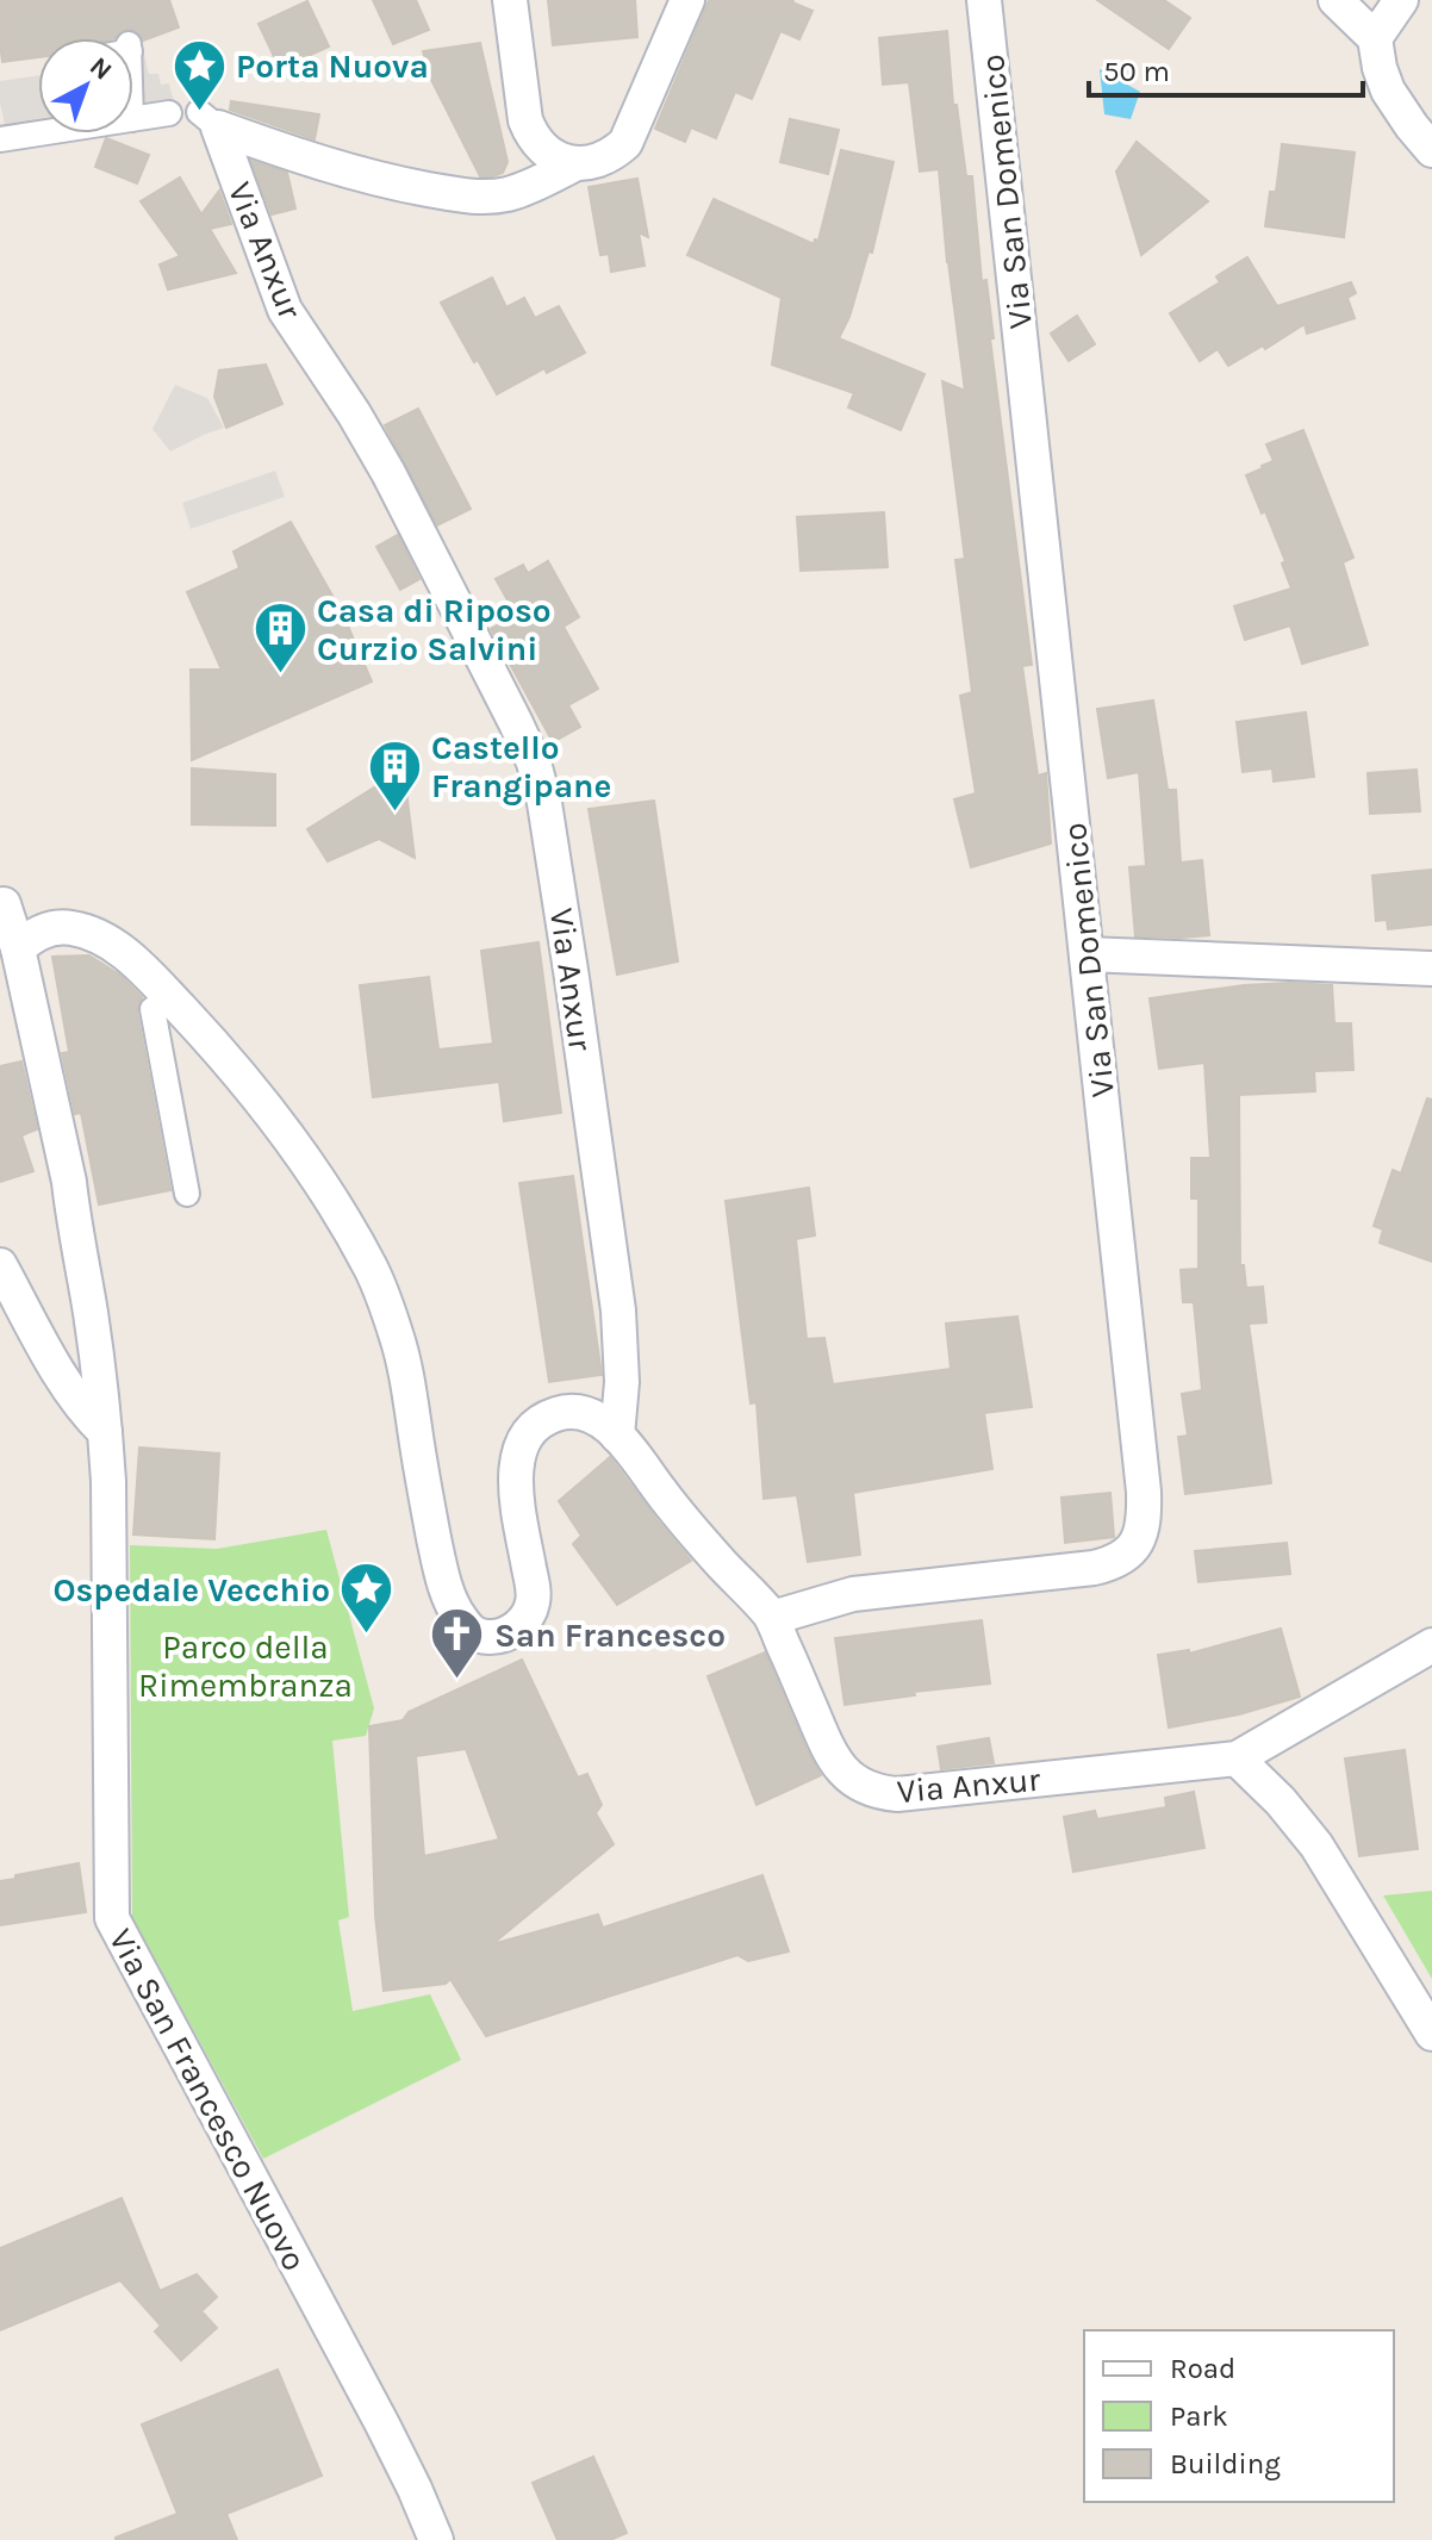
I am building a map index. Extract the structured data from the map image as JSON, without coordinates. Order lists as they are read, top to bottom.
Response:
{
  "streets": {
    "street": ["Via San Domenico", "Via Anxur", "Via San Francesco Nuovo"]
  },
  "crossings": [
    ["Via San Domenico", "Via Anxur"]
  ],
  "parks": ["Parco della Rimembranza"],
  "places": {
    "place": ["Porta Nuova", "Ospedale Vecchio"],
    "building": ["Casa di Riposo Curzio Salvini", "Castello Frangipane"],
    "church": ["San Francesco"]
  },
  "legend": ["Road", "Park", "Building"],
  "scale_bar": "50 m",
  "north": "top right"
}
